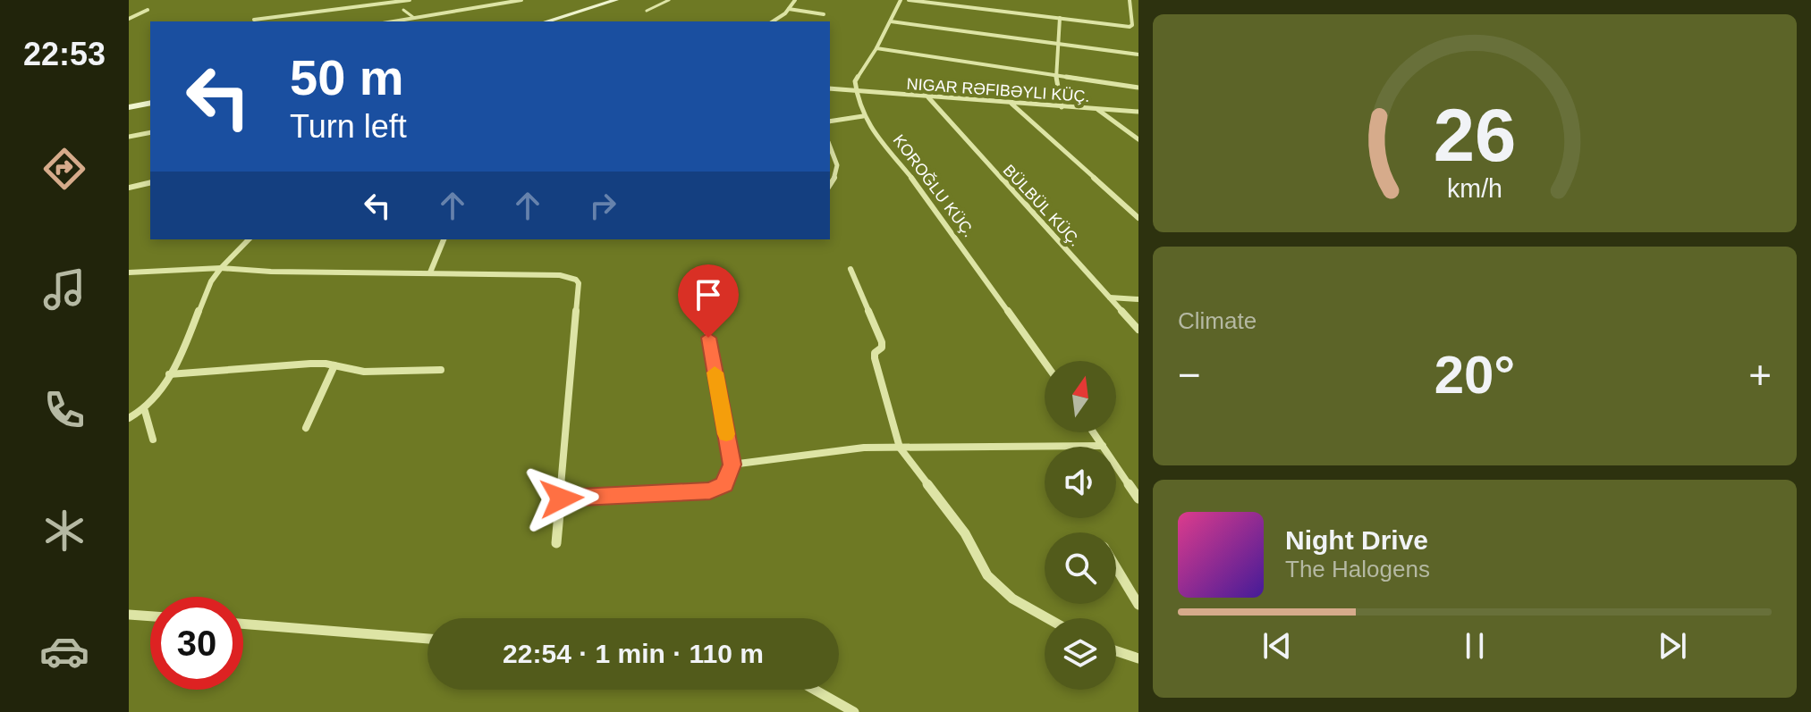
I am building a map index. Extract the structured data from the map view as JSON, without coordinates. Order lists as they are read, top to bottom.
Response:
{
  "streets": {
    "street": ["NIGAR RƏFIBƏYLI KÜÇ.", "KOROĞLU KÜÇ.", "BÜLBÜL KÜÇ."]
  },
  "crossings": [
    ["NIGAR RƏFIBƏYLI KÜÇ.", "KOROĞLU KÜÇ."],
    ["NIGAR RƏFIBƏYLI KÜÇ.", "BÜLBÜL KÜÇ."]
  ],
  "north": "top",
  "page": {
    "tabs": "22:53",
    "turn": ["50 m", "Turn left"],
    "tile": "Climate",
    "heat": ["−", "20°", "+"],
    "song": ["Night Drive", "The Halogens"],
    "limit": "30",
    "trip": "22:54 · 1 min · 110 m",
    "gauge": ["26", "km/h"]
  }
}
